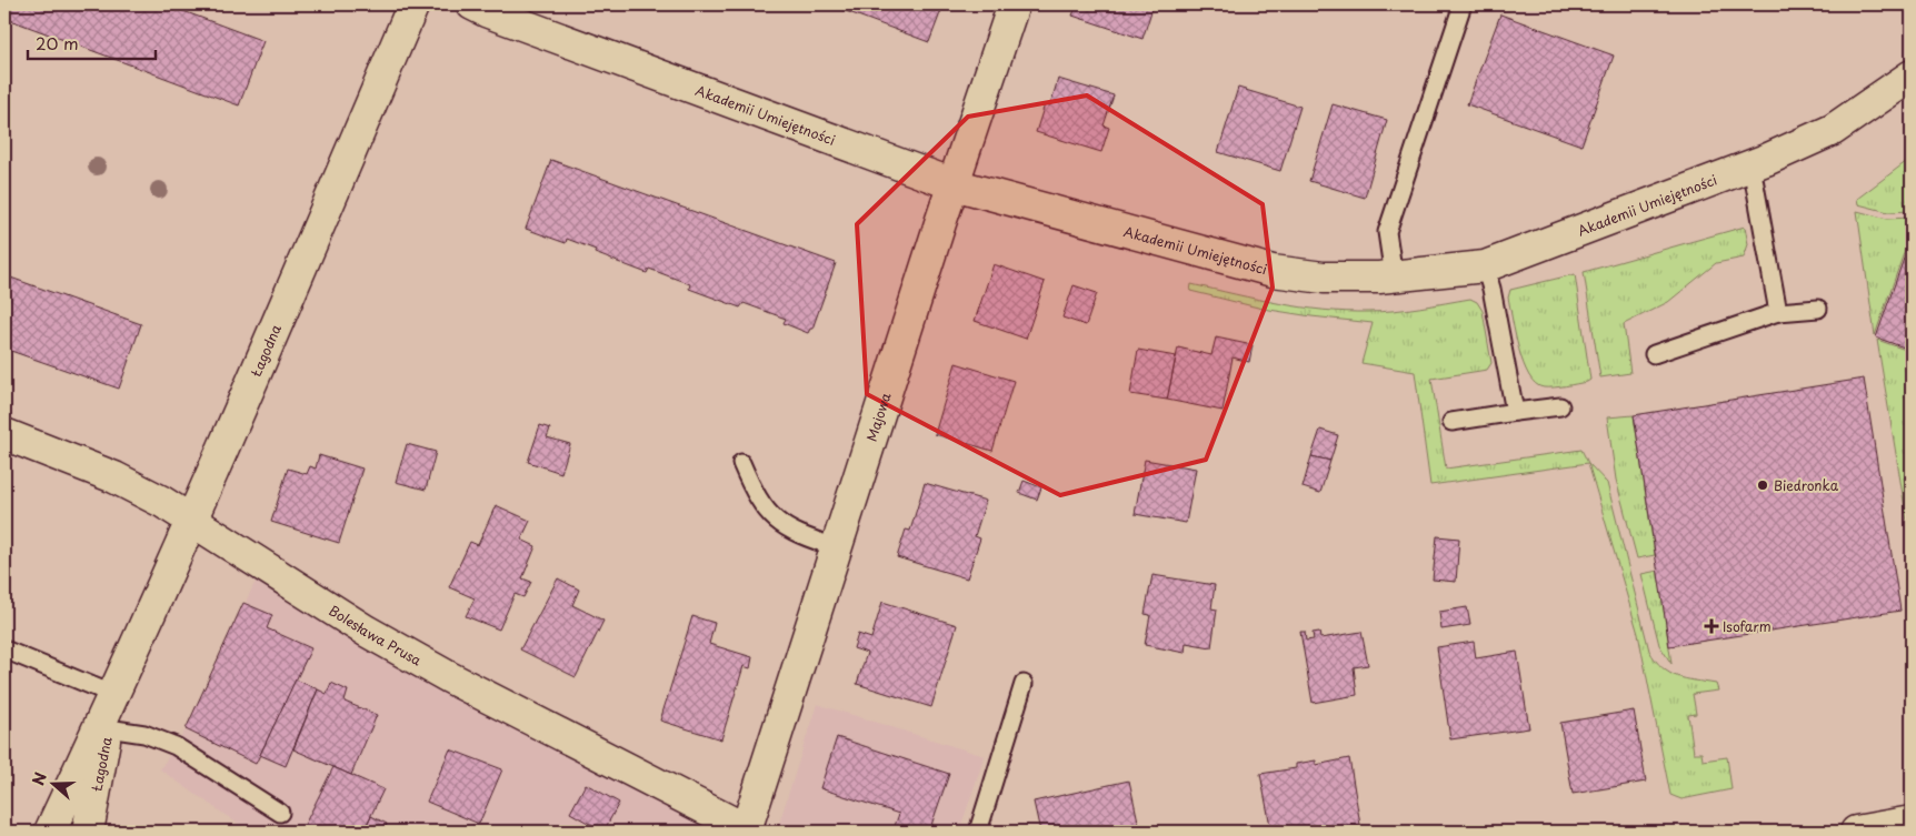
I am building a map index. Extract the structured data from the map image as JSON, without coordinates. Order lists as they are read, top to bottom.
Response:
{
  "streets": {
    "street": [
      "Akademii Umiejętności",
      "Łagodna",
      "Majowa",
      "Bolesława Prusa"
    ]
  },
  "crossings": [
    ["Akademii Umiejętności", "Majowa"],
    ["Łagodna", "Bolesława Prusa"],
    ["Majowa", "Bolesława Prusa"]
  ],
  "places": {
    "other": ["Biedronka"],
    "health": ["Isofarm"]
  },
  "scale_bar": "20 m",
  "north": "left"
}
